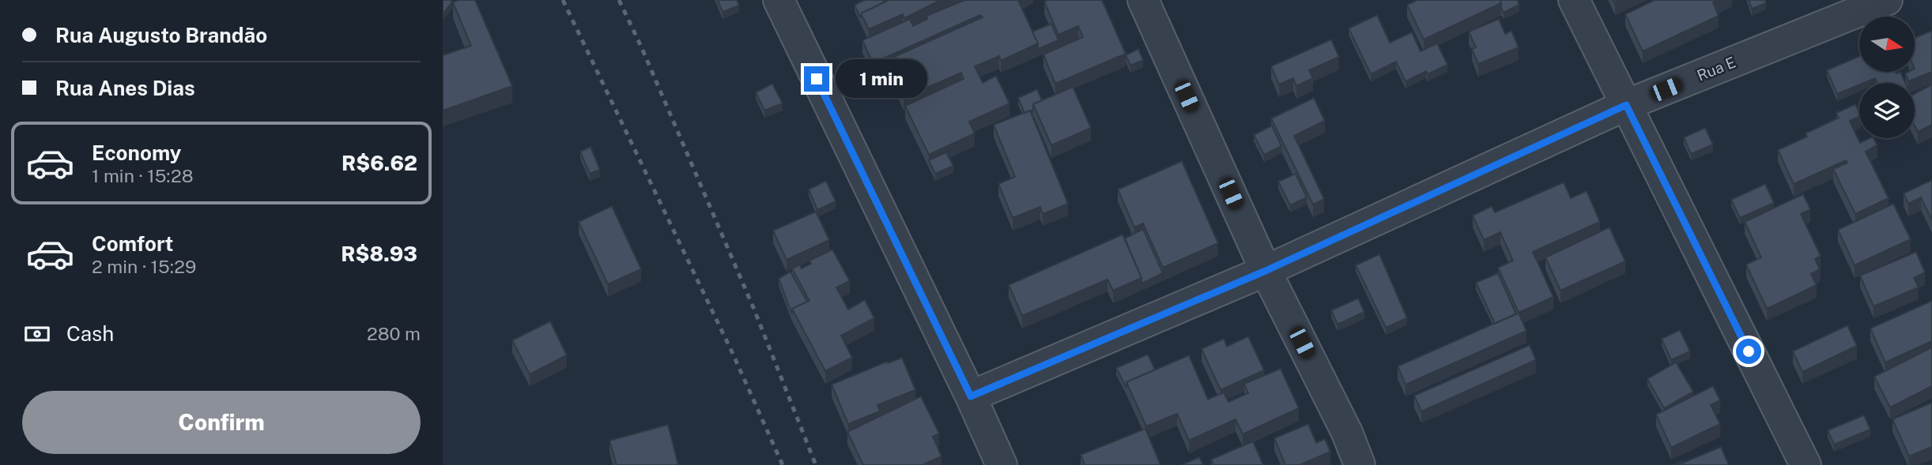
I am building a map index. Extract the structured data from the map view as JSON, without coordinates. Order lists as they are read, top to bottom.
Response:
{
  "streets": {
    "street": ["Rua E"]
  },
  "north": "right",
  "page": {
    "banner": ["Rua Augusto Brandão", "Rua Anes Dias"],
    "bubble": "1 min",
    "list": [
      {
        "name": "Economy",
        "note": "1 min · 15:28",
        "value": "R$6.62"
      },
      {
        "name": "Comfort",
        "note": "2 min · 15:29",
        "value": "R$8.93"
      }
    ],
    "pay": ["Cash", "280 m"],
    "buttons": "Confirm"
  }
}
